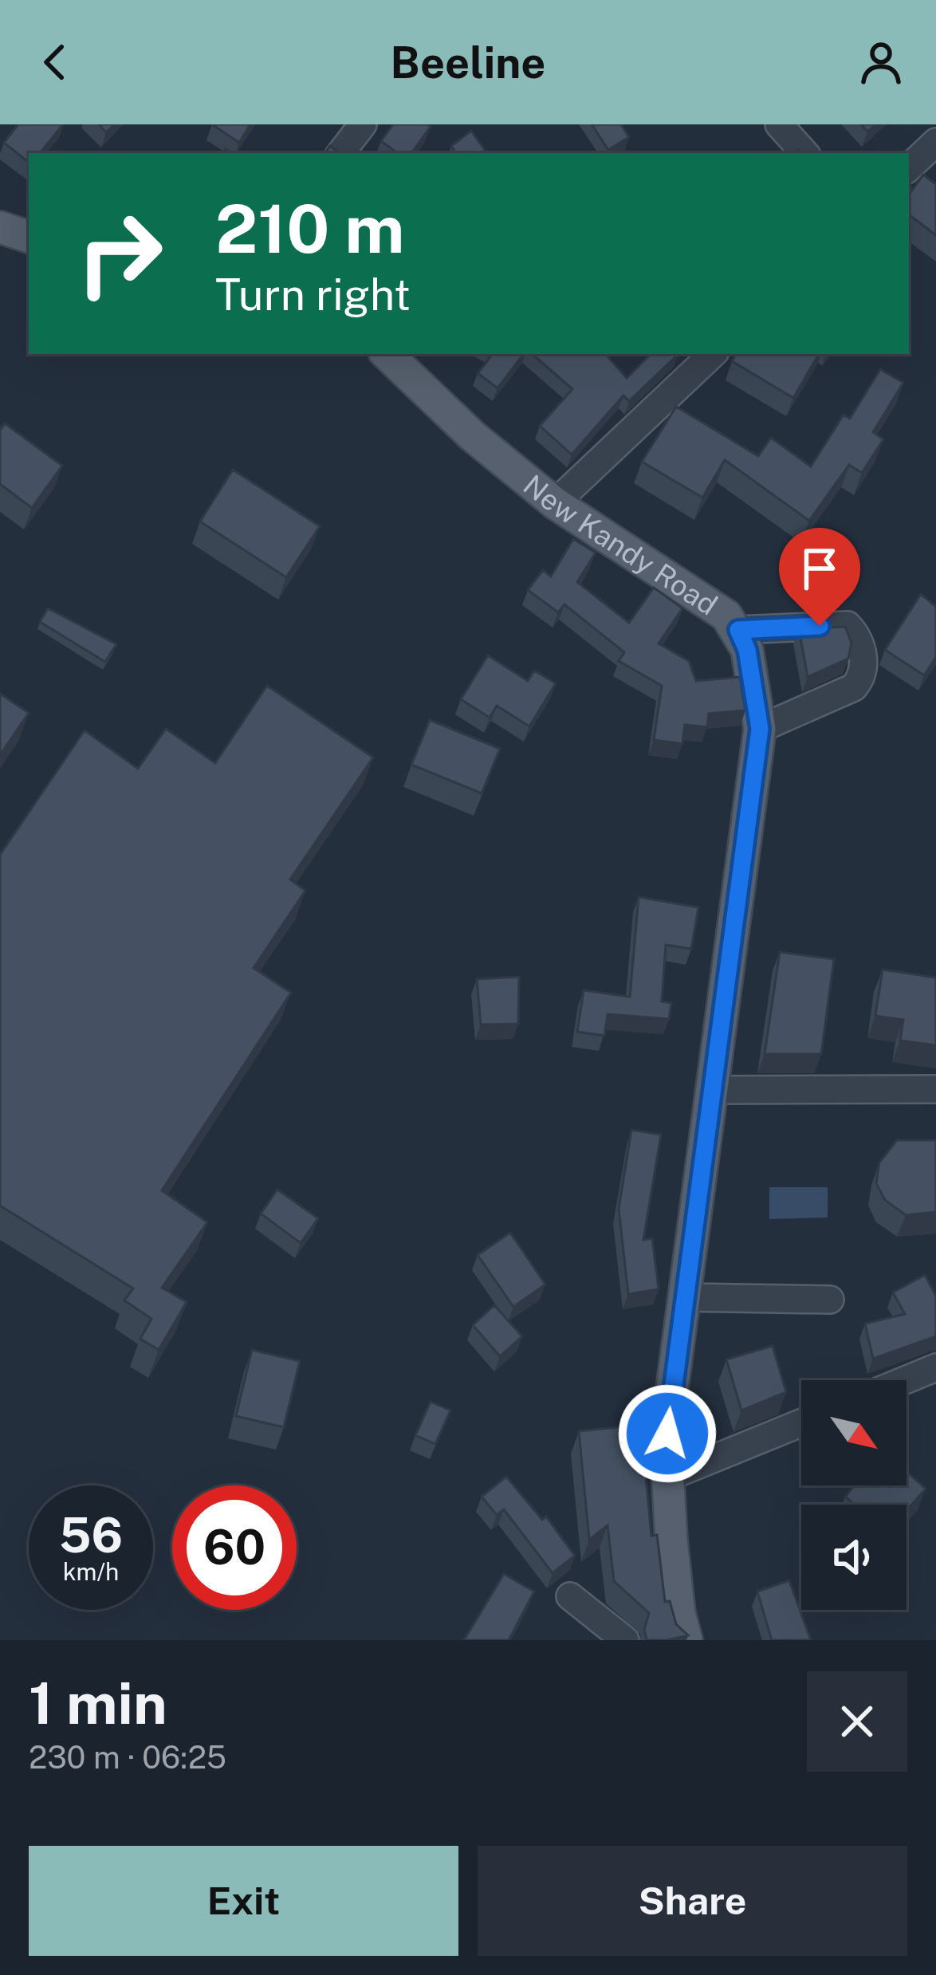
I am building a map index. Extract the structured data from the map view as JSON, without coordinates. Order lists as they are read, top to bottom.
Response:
{
  "streets": {
    "main road": ["New Kandy Road"]
  },
  "north": "bottom right",
  "page": {
    "header": "Beeline",
    "turn": ["210 m", "Turn right"],
    "speed": "56 km/h",
    "limit": "60",
    "heading": ["1 min", "230 m · 06:25"],
    "buttons": ["Exit", "Share"]
  }
}
